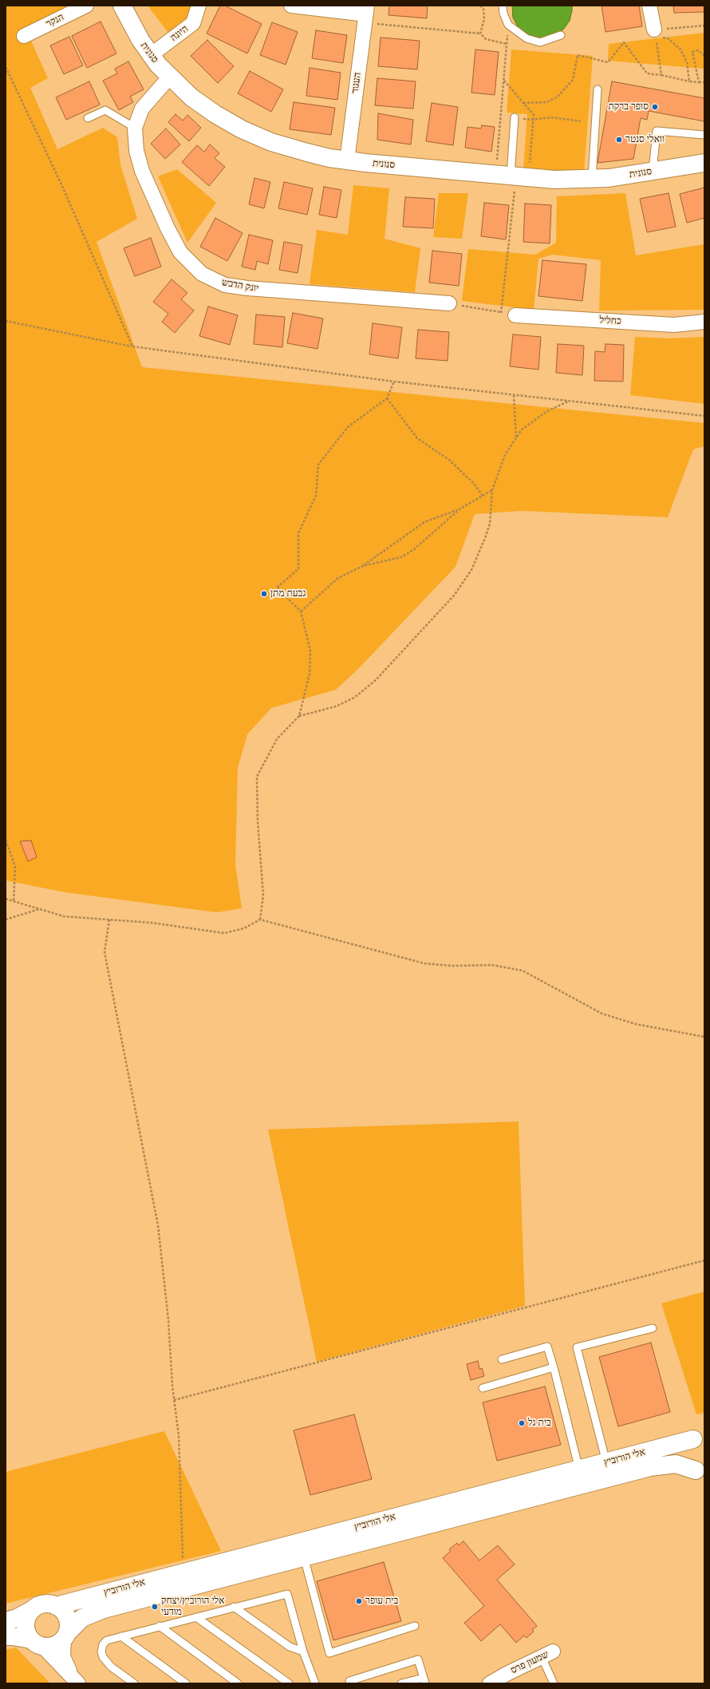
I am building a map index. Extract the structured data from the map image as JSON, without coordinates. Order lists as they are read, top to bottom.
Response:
{
  "streets": {
    "street": [
      "הנקר",
      "היונה",
      "סנונית",
      "העגור",
      "יונק הדבש",
      "כחליל",
      "אלי הורוביץ",
      "שמעון פרס"
    ]
  },
  "crossings": [
    ["היונה", "סנונית"],
    ["סנונית", "העגור"],
    ["סנונית", "יונק הדבש"]
  ],
  "places": [
    "סופר ברקת",
    "וואלי סנטר",
    "גבעת מתן",
    "בית גל",
    "בית עופר",
    "אלי הורוביץ/יצחק מודעי"
  ]
}
